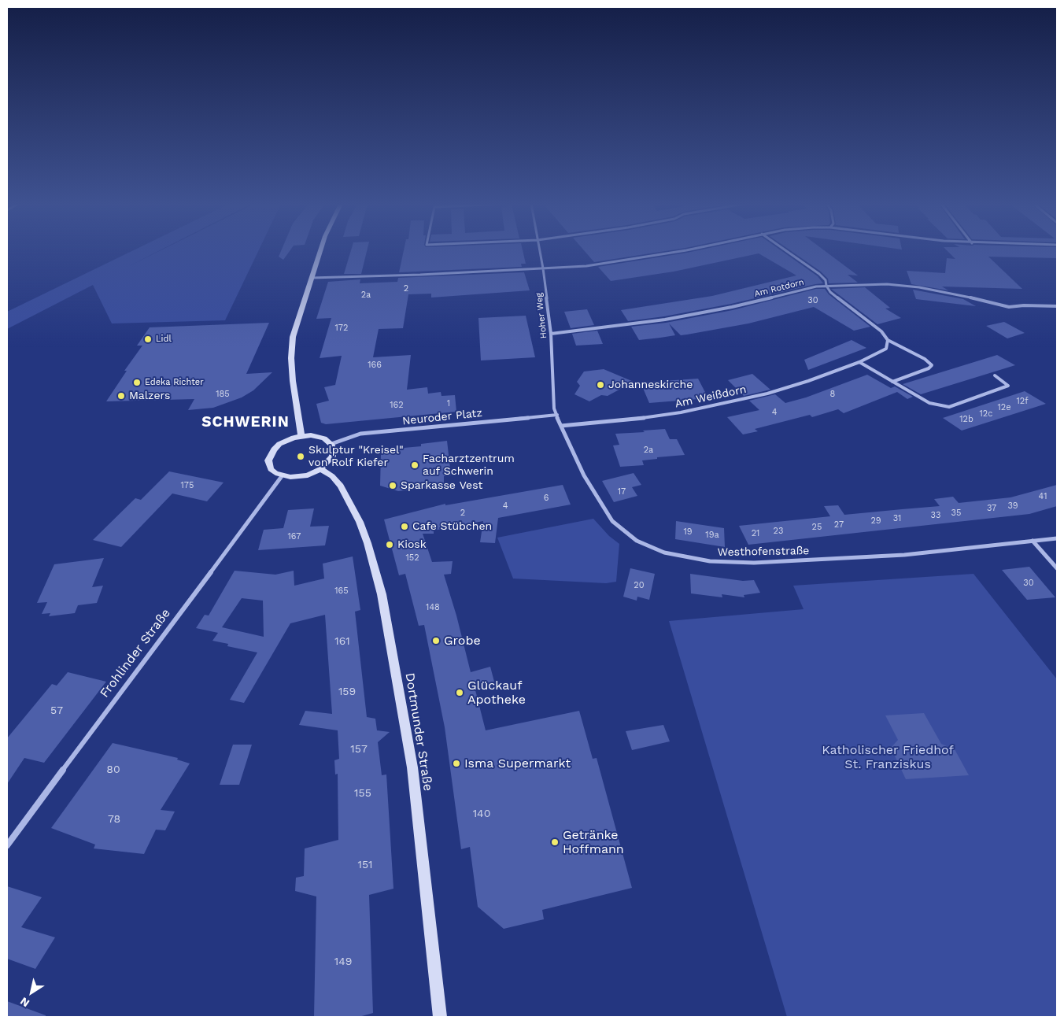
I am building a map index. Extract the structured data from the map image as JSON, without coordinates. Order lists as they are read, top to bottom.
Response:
{
  "streets": {
    "main road": ["Dortmunder Straße"],
    "street": [
      "Am Rotdorn",
      "Hoher Weg",
      "Am Weißdorn",
      "Neuroder Platz",
      "Westhofenstraße",
      "Frohlinder Straße"
    ]
  },
  "crossings": [
    ["Am Rotdorn", "Hoher Weg"],
    ["Hoher Weg", "Am Weißdorn"],
    ["Hoher Weg", "Neuroder Platz"],
    ["Hoher Weg", "Westhofenstraße"],
    ["Am Weißdorn", "Westhofenstraße"],
    ["Neuroder Platz", "Frohlinder Straße"],
    ["Neuroder Platz", "Dortmunder Straße"],
    ["Frohlinder Straße", "Dortmunder Straße"]
  ],
  "districts": ["SCHWERIN"],
  "parks": ["Katholischer Friedhof St. Franziskus"],
  "places": [
    "Lidl",
    "Edeka Richter",
    "Johanneskirche",
    "Malzers",
    "Skulptur \"Kreisel\" von Rolf Kiefer",
    "Facharztzentrum auf Schwerin",
    "Sparkasse Vest",
    "Cafe Stübchen",
    "Kiosk",
    "Grobe",
    "Glückauf Apotheke",
    "Isma Supermarkt",
    "Getränke Hoffmann"
  ],
  "house_numbers": [
    "2",
    "2a",
    "30",
    "172",
    "166",
    "185",
    "8",
    "12f",
    "1",
    "162",
    "12e",
    "4",
    "12c",
    "12b",
    "2a",
    "175",
    "17",
    "41",
    "6",
    "4",
    "39",
    "37",
    "2",
    "35",
    "33",
    "31",
    "29",
    "27",
    "25",
    "23",
    "19",
    "21",
    "19a",
    "167",
    "152",
    "30",
    "20",
    "165",
    "148",
    "161",
    "159",
    "57",
    "157",
    "80",
    "155",
    "140",
    "78",
    "151",
    "149"
  ],
  "north": "bottom left"
}
